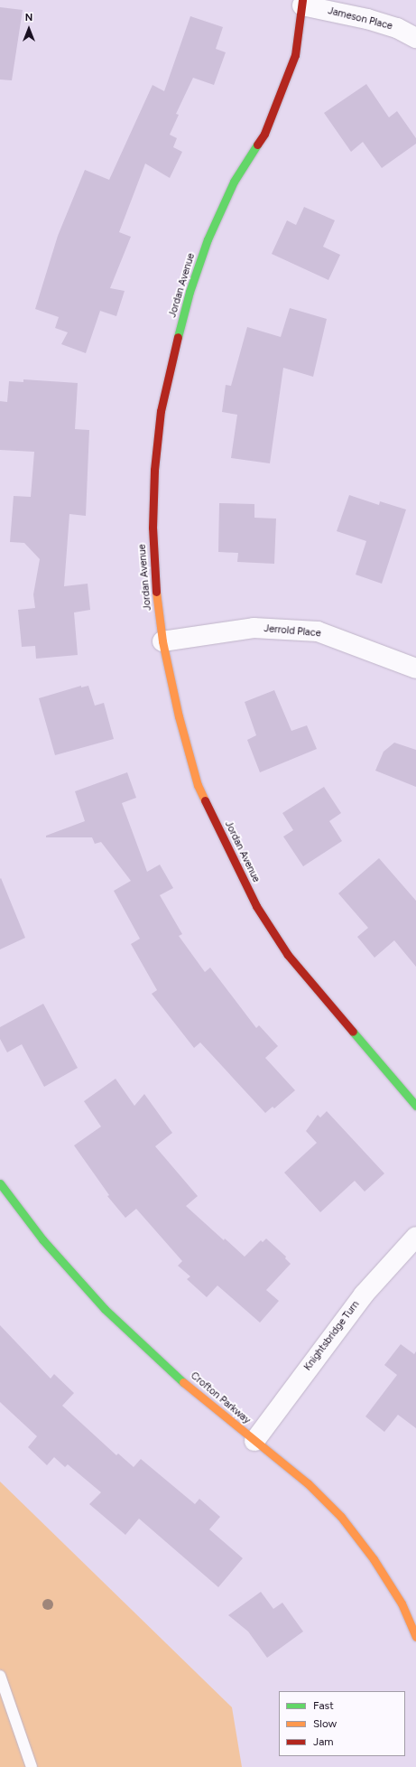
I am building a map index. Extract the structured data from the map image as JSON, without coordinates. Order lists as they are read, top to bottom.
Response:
{
  "streets": {
    "street": [
      "Jameson Place",
      "Jordan Avenue",
      "Jerrold Place",
      "Knightsbridge Turn",
      "Crofton Parkway"
    ]
  },
  "crossings": [
    ["Jameson Place", "Jordan Avenue"],
    ["Jordan Avenue", "Jerrold Place"],
    ["Knightsbridge Turn", "Crofton Parkway"]
  ],
  "legend": ["Fast", "Slow", "Jam"],
  "north": "top"
}
